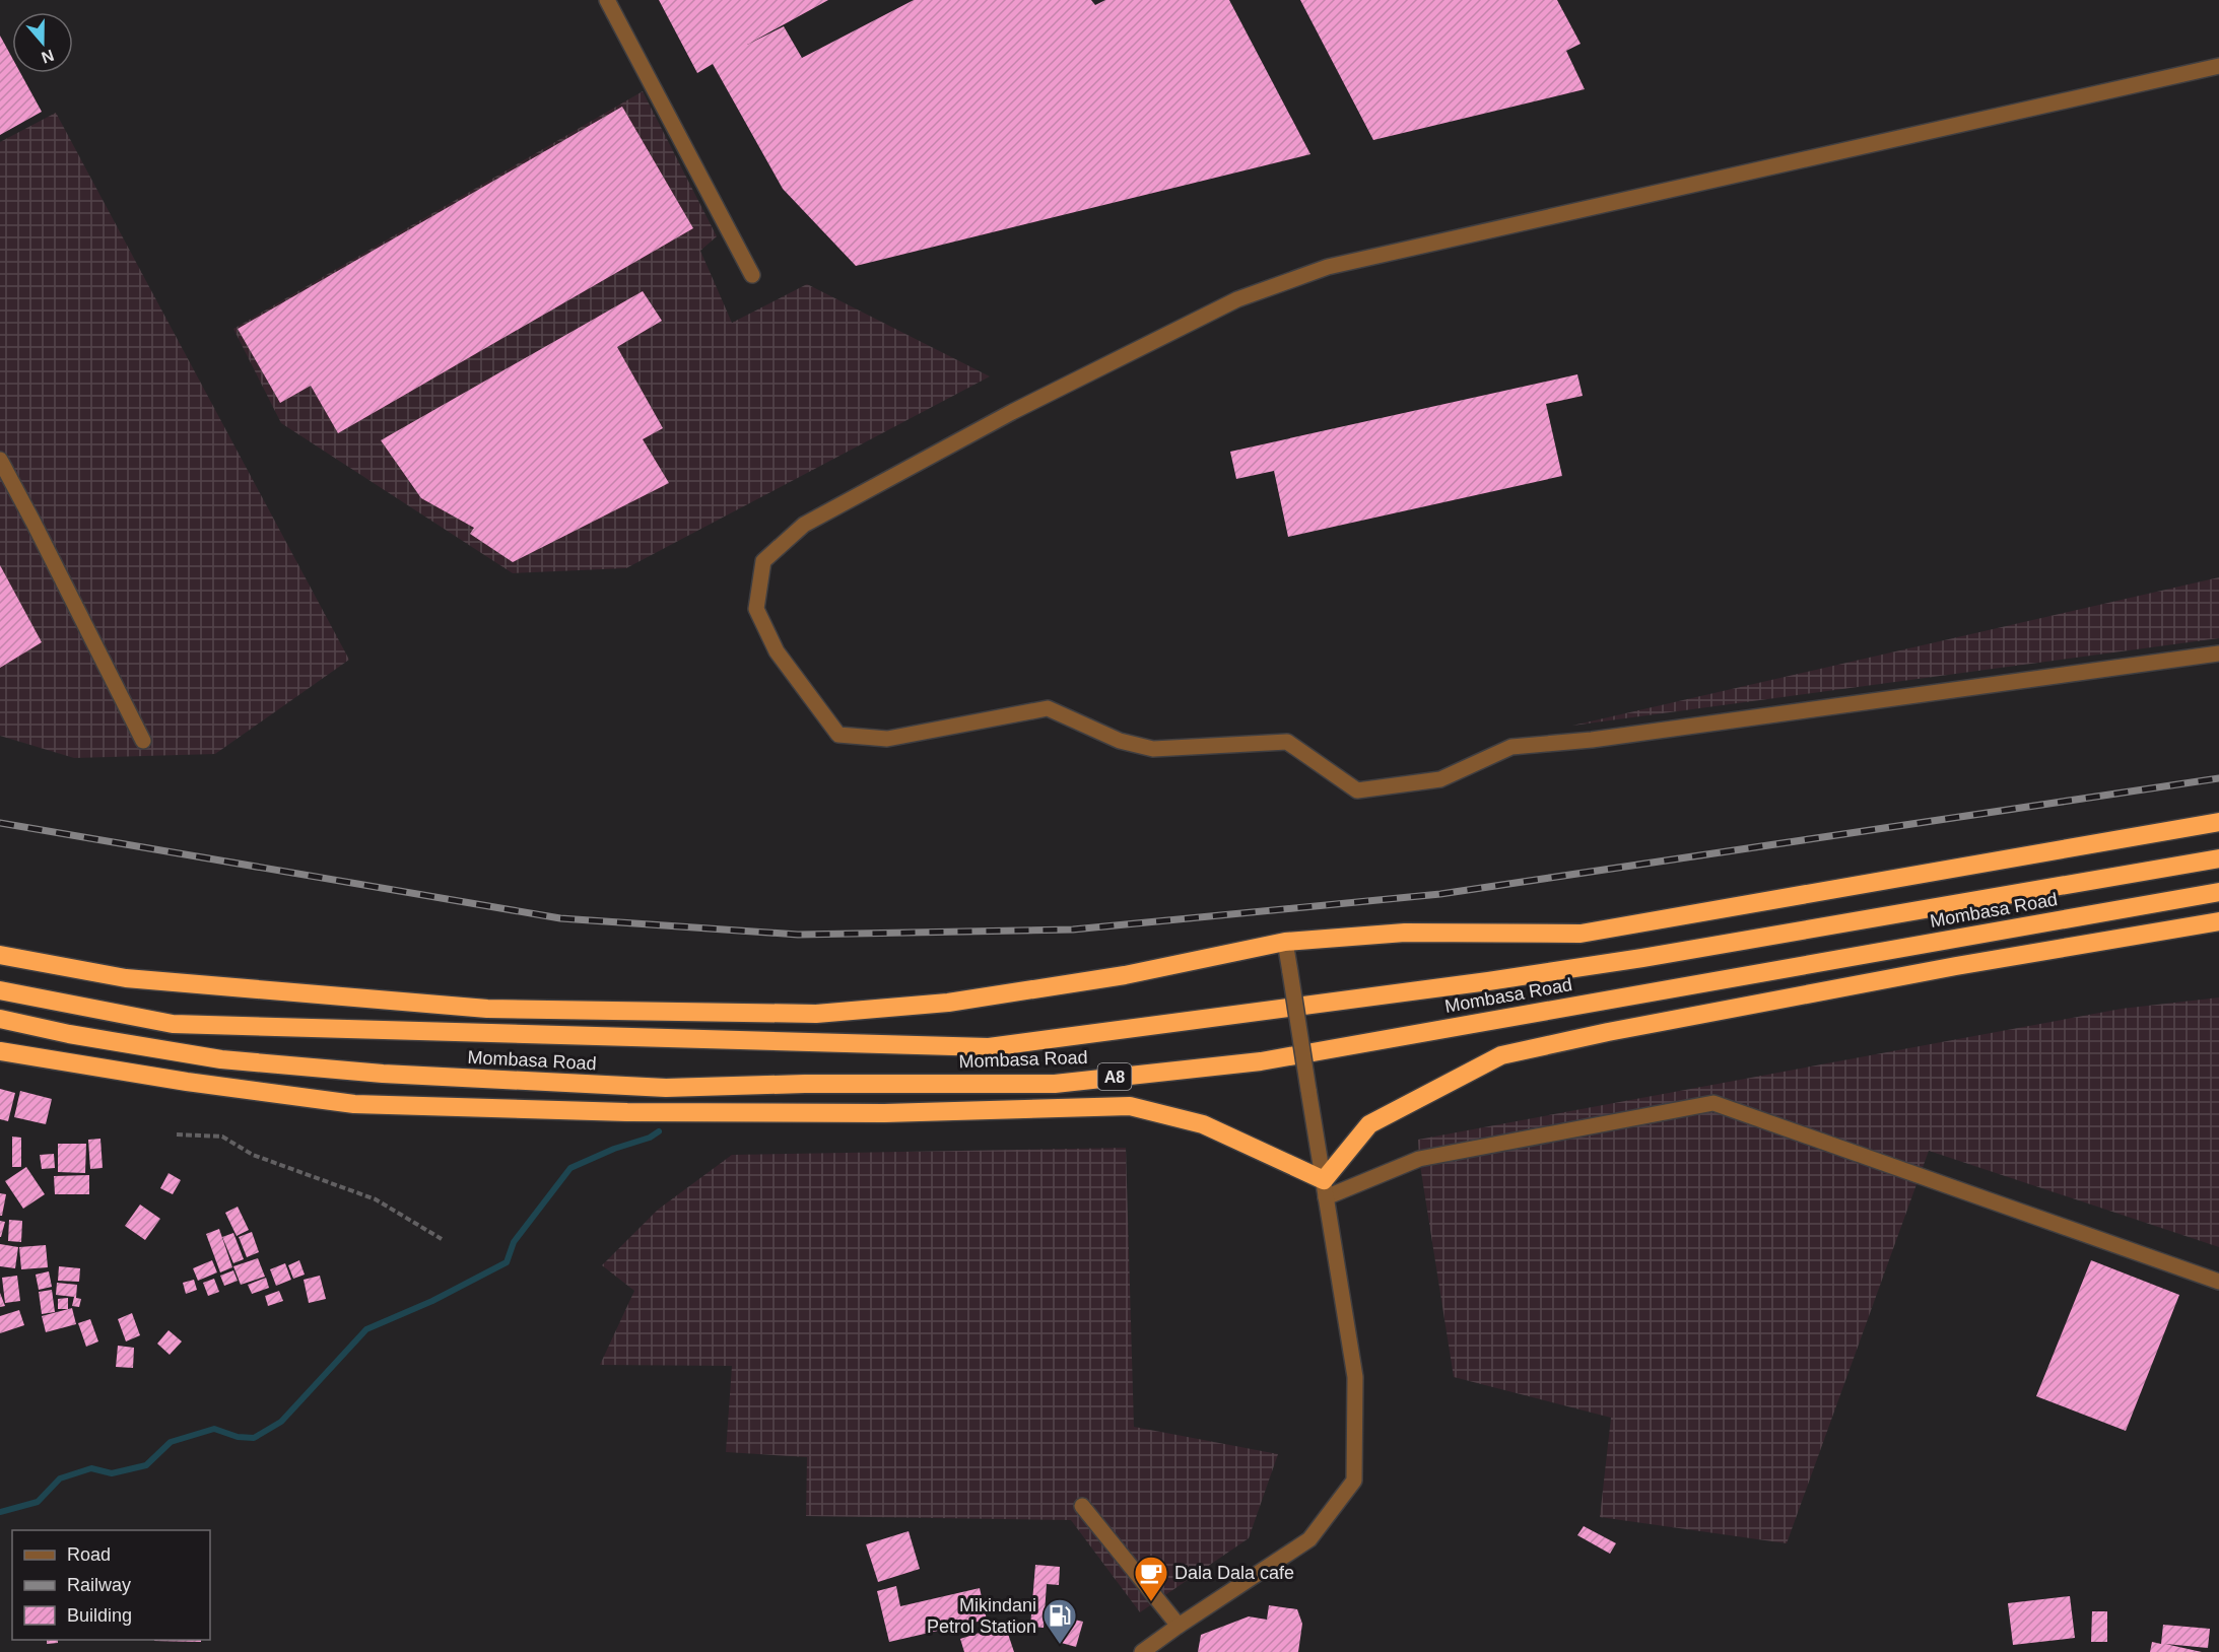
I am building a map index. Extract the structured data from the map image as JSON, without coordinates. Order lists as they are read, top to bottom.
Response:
{
  "streets": {
    "highway": ["Mombasa Road", "A8"]
  },
  "places": {
    "cafe": ["Dala Dala cafe"],
    "fuel station": ["Mikindani Petrol Station"]
  },
  "legend": ["Road", "Railway", "Building"],
  "north": "bottom"
}
